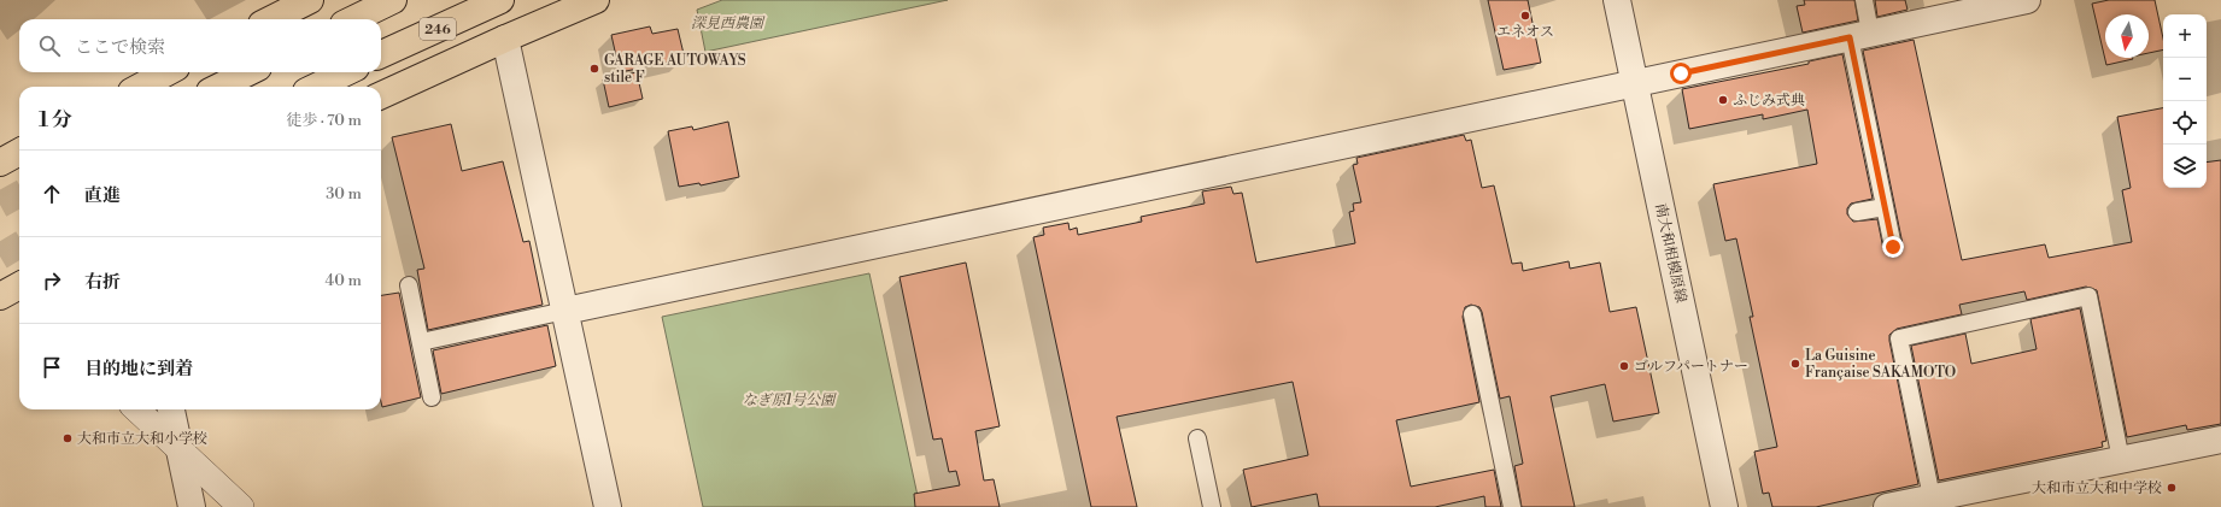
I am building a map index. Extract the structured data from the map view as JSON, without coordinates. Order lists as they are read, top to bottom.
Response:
{
  "streets": {
    "highway": ["246"],
    "street": ["南大和相模原線"]
  },
  "parks": ["深見西農園", "なぎ原1号公園"],
  "places": [
    "エネオス",
    "GARAGE AUTOWAYS stile F",
    "ふじみ式典",
    "La Guisine Française SAKAMOTO",
    "ゴルフパートナー",
    "大和市立大和小学校",
    "大和市立大和中学校"
  ],
  "north": "bottom",
  "page": {
    "map_buttons": ["+", "−"],
    "search": "ここで検索",
    "heading": ["1 分", "徒歩 · 70 m"],
    "list": [
      ["直進", "30 m"],
      ["右折", "40 m"],
      "目的地に到着"
    ]
  }
}
